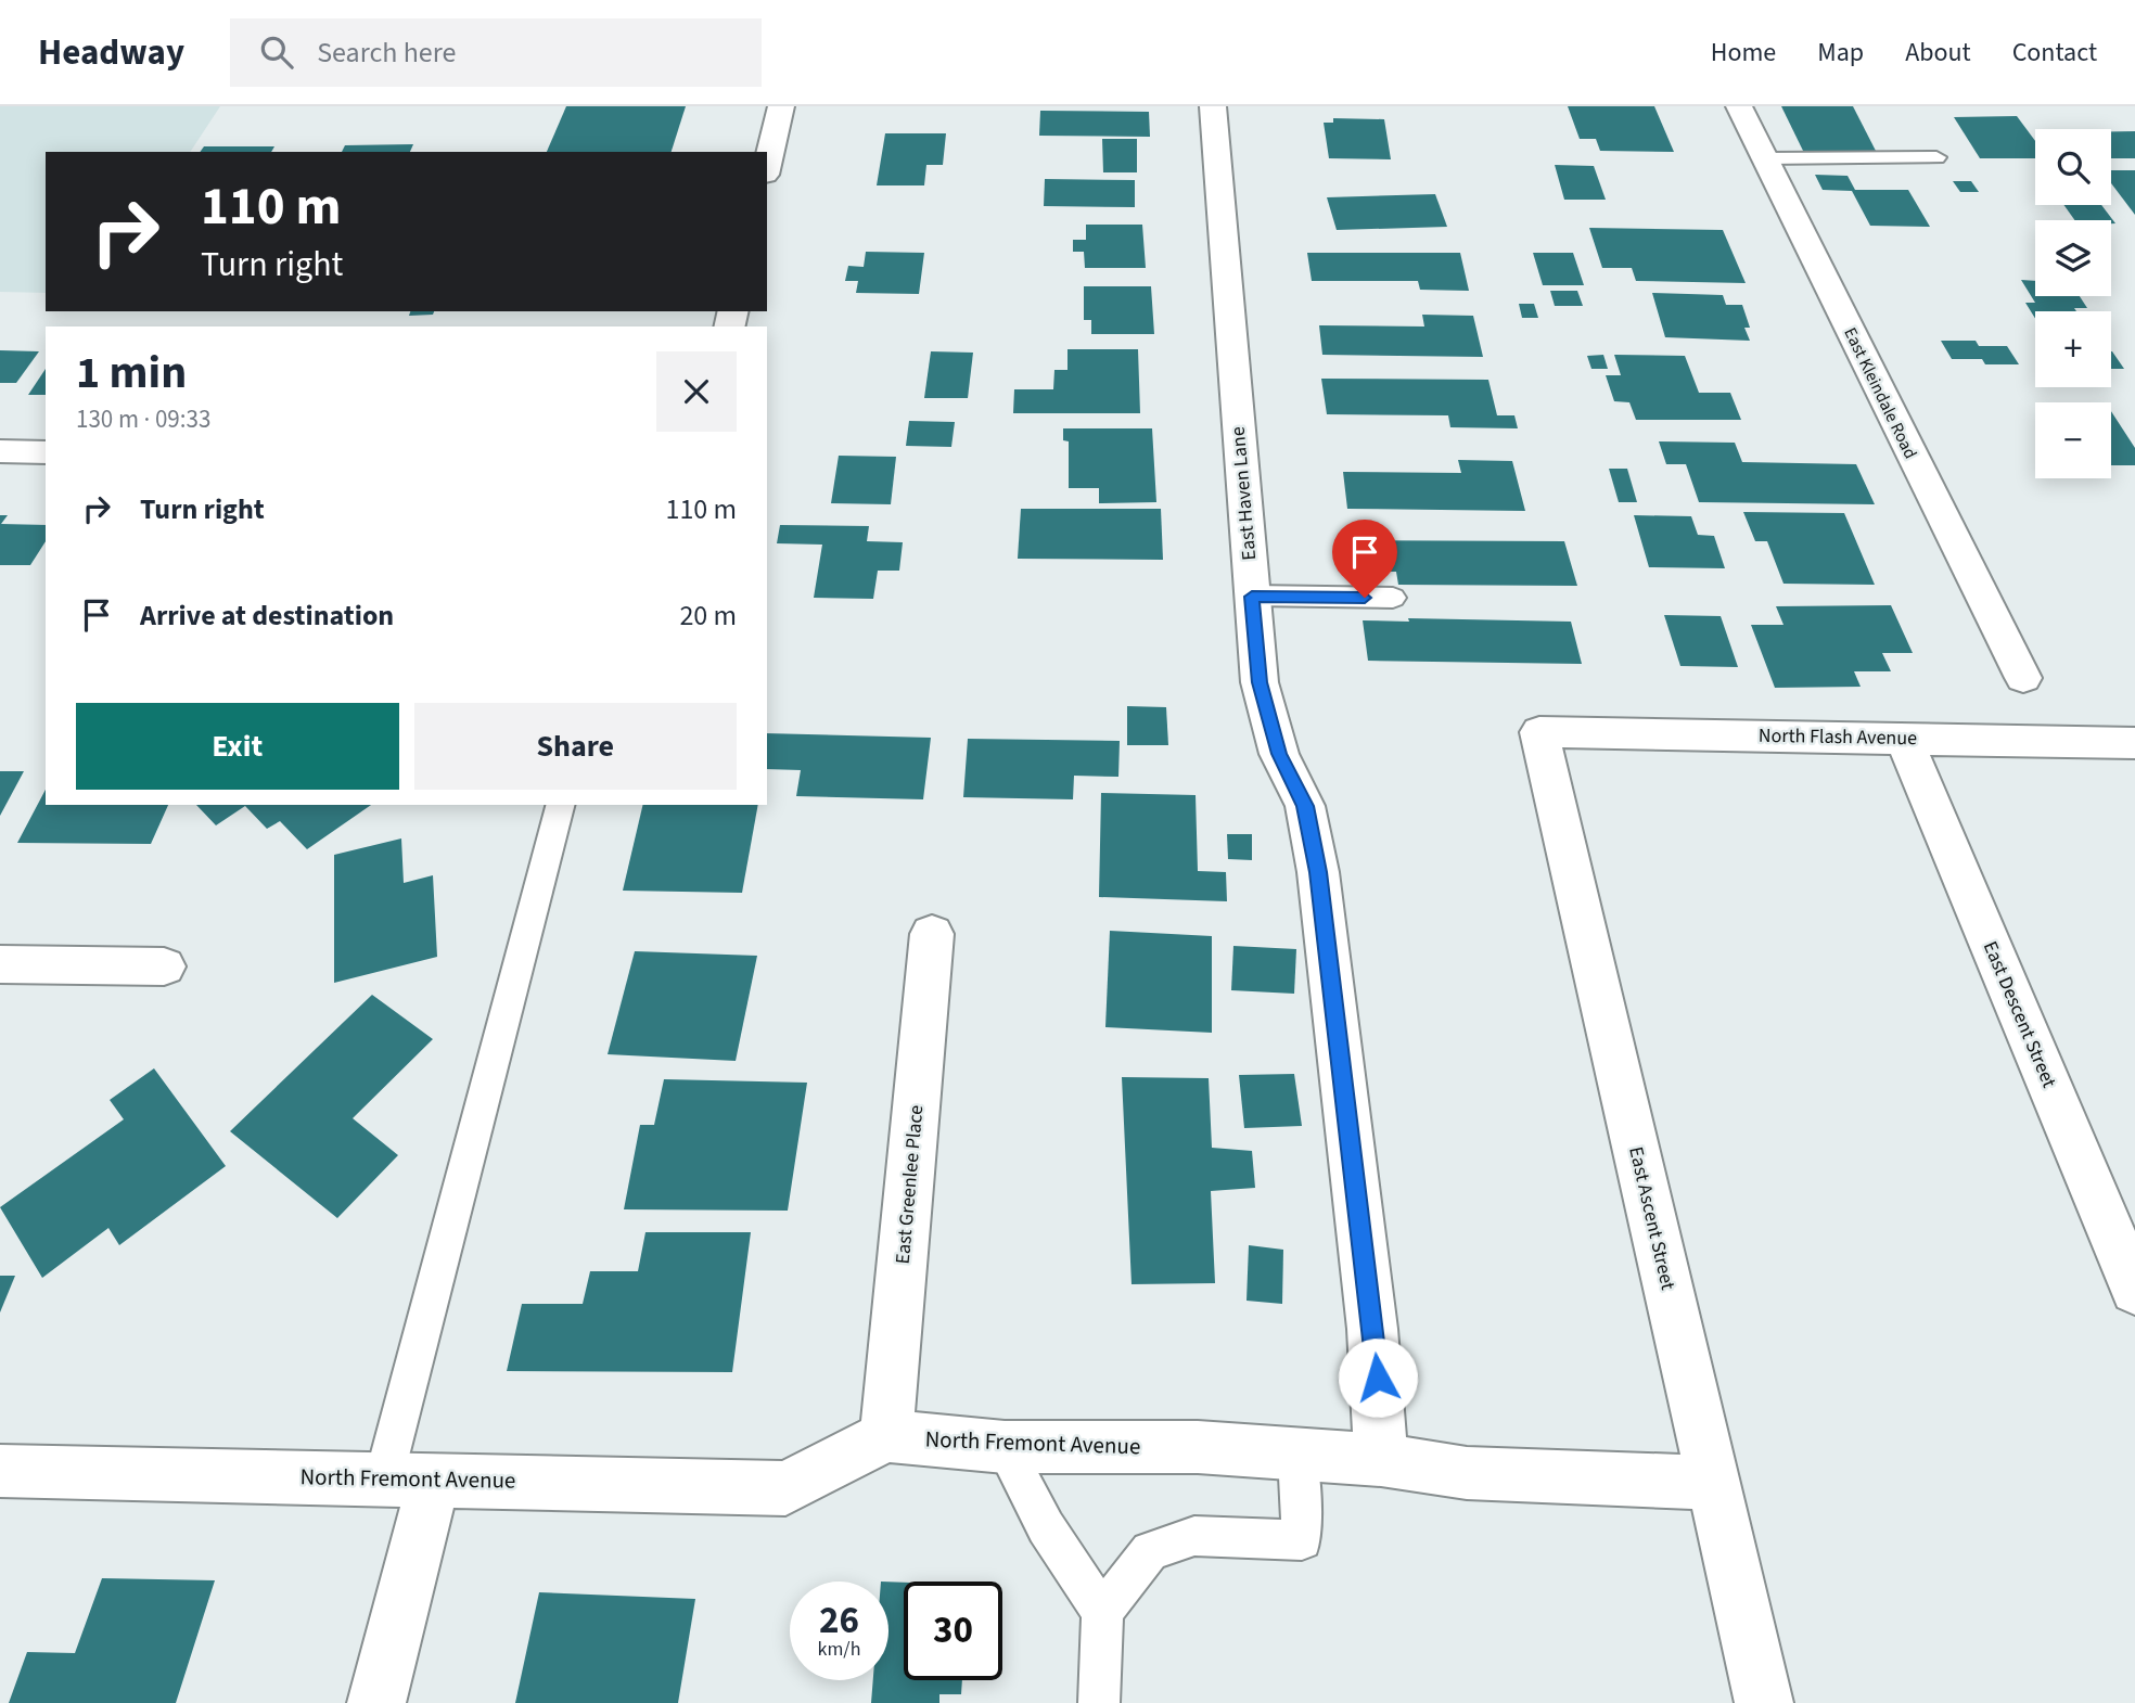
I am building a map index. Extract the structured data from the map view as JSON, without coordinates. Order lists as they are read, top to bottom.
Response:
{
  "streets": {
    "street": [
      "East Kleindale Road",
      "East Haven Lane",
      "North Flash Avenue",
      "East Descent Street",
      "East Greenlee Place",
      "East Ascent Street",
      "North Fremont Avenue"
    ]
  },
  "crossings": [
    ["East Haven Lane", "North Fremont Avenue"],
    ["North Flash Avenue", "East Descent Street"],
    ["North Flash Avenue", "East Ascent Street"],
    ["East Greenlee Place", "North Fremont Avenue"],
    ["East Ascent Street", "North Fremont Avenue"]
  ],
  "page": {
    "header": "Headway",
    "search": "Search here",
    "nav": [
      "Home",
      "Map",
      "About",
      "Contact"
    ],
    "map_buttons": ["+", "−"],
    "turn": ["110 m", "Turn right"],
    "heading": ["1 min", "130 m · 09:33"],
    "list": [
      {
        "name": "Turn right",
        "value": "110 m"
      },
      {
        "name": "Arrive at destination",
        "value": "20 m"
      }
    ],
    "buttons": ["Exit", "Share"],
    "speed": "26 km/h",
    "limit": "30"
  }
}
